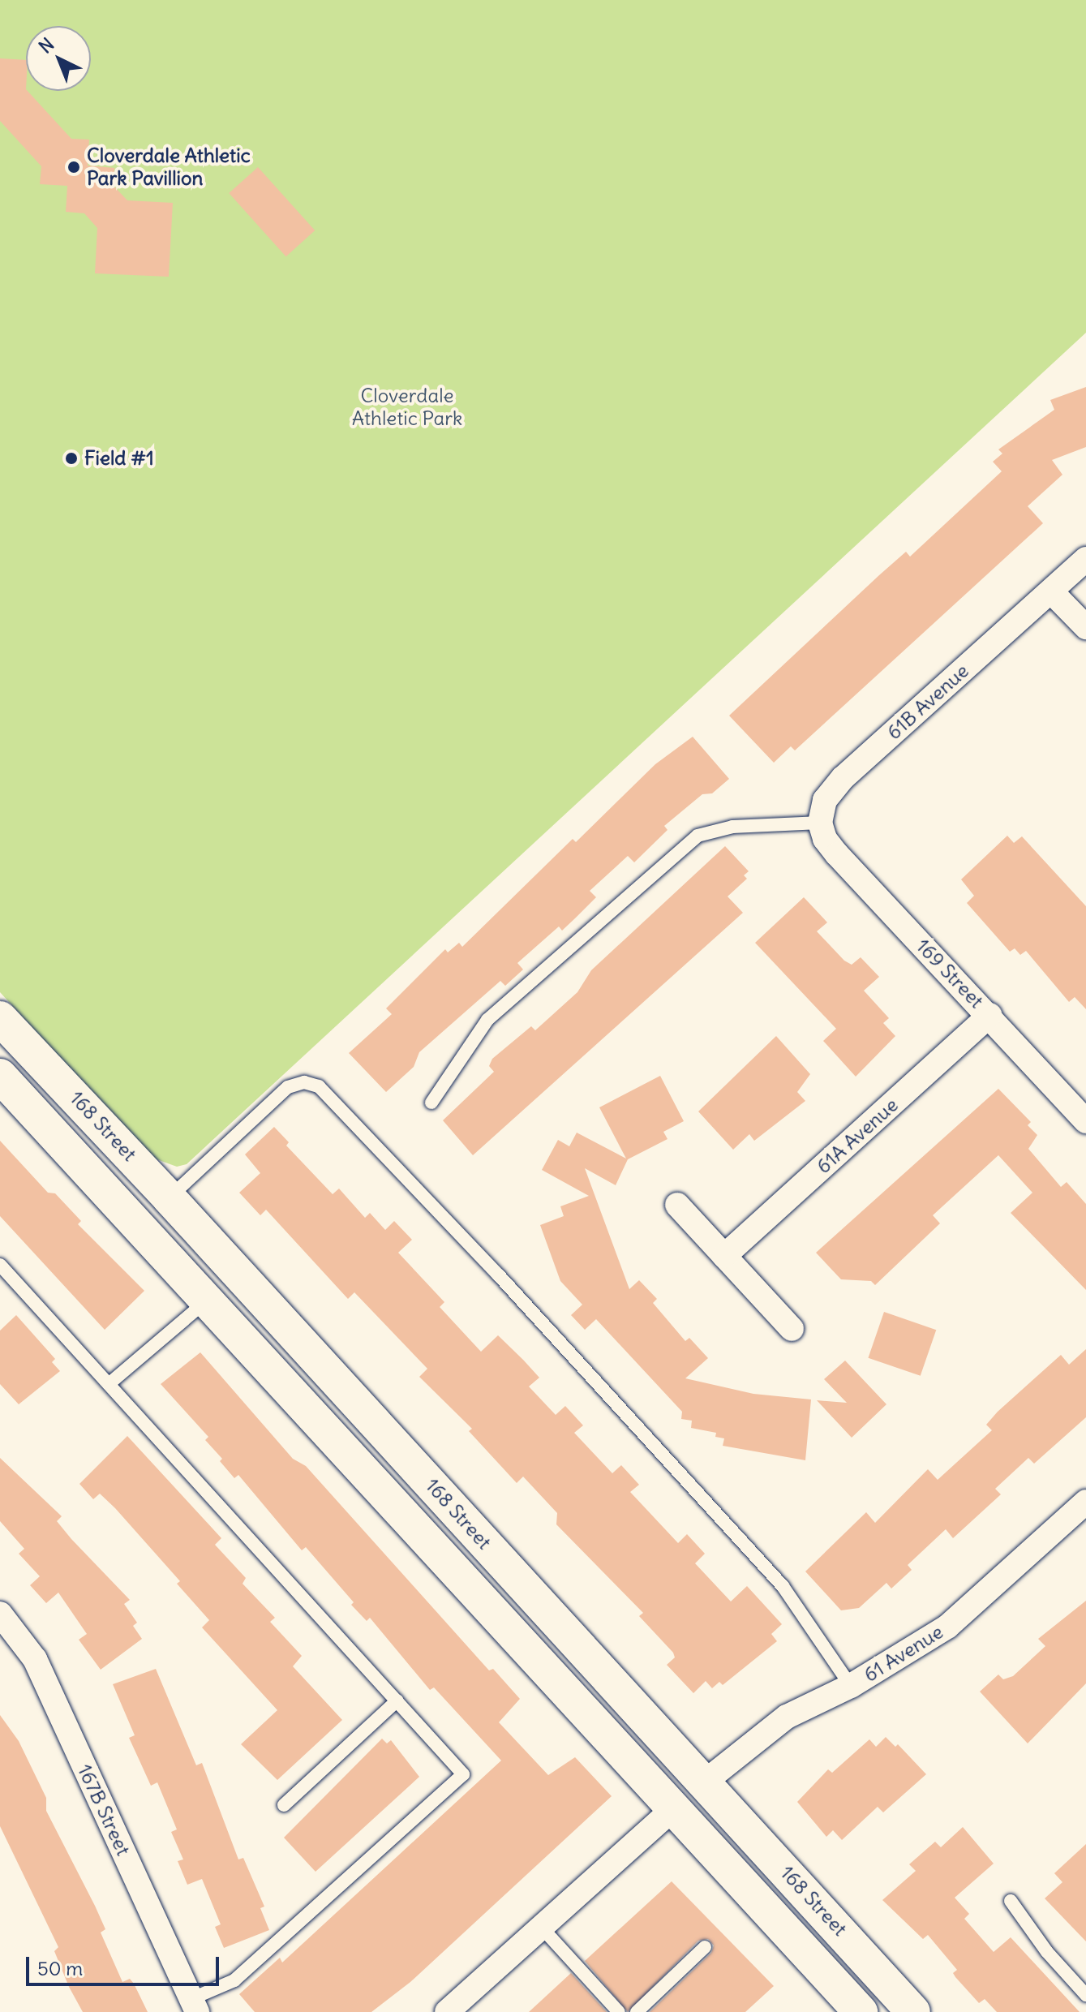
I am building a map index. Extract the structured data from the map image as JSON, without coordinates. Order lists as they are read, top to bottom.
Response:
{
  "streets": {
    "main road": ["168 Street"],
    "street": [
      "61B Avenue",
      "169 Street",
      "61A Avenue",
      "61 Avenue",
      "167B Street"
    ]
  },
  "crossings": [
    ["61B Avenue", "169 Street"],
    ["169 Street", "61A Avenue"],
    ["168 Street", "61 Avenue"]
  ],
  "parks": ["Cloverdale Athletic Park"],
  "places": ["Cloverdale Athletic Park Pavillion", "Field #1"],
  "scale_bar": "50 m",
  "north": "top left"
}
